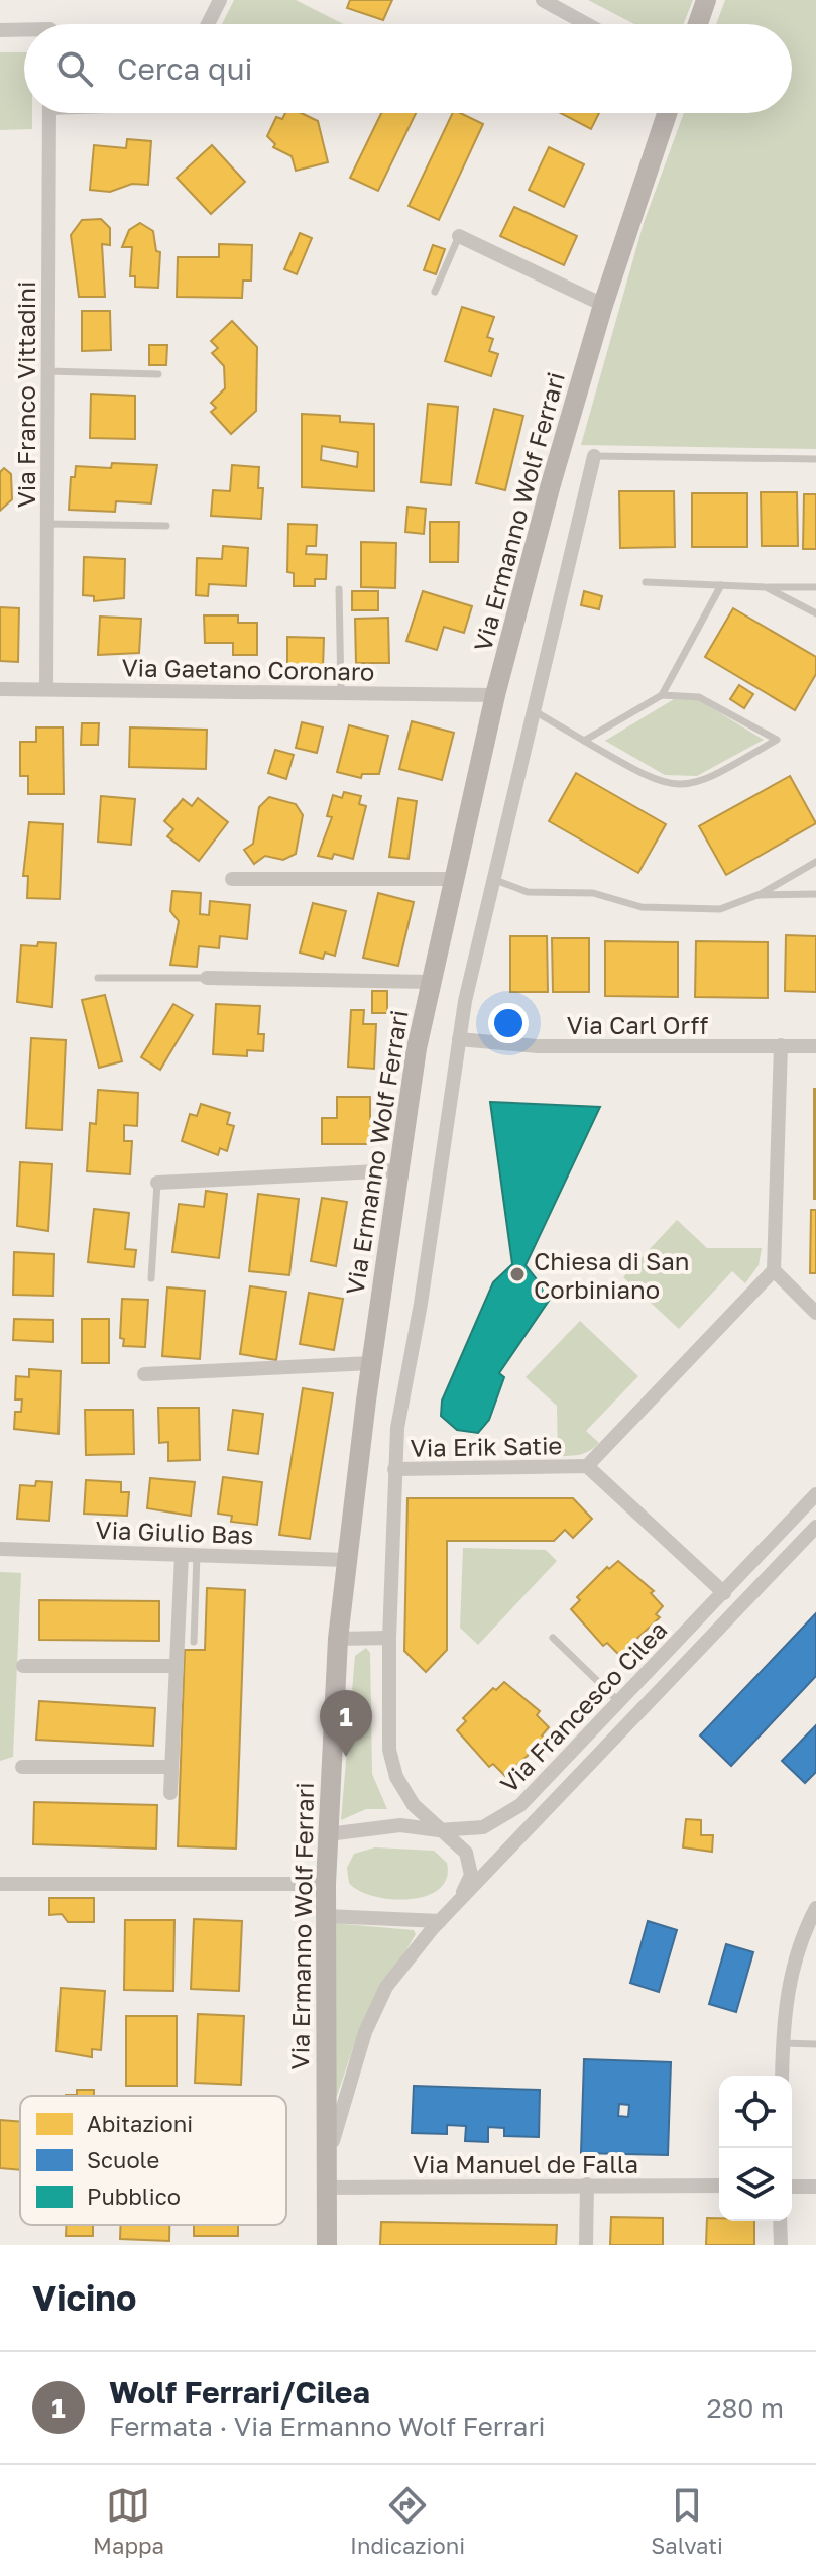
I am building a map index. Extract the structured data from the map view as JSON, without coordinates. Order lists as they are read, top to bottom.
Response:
{
  "streets": {
    "street": [
      "Via Franco Vittadini",
      "Via Ermanno Wolf Ferrari",
      "Via Gaetano Coronaro",
      "Via Carl Orff",
      "Via Erik Satie",
      "Via Giulio Bas",
      "Via Francesco Cilea",
      "Via Manuel de Falla"
    ]
  },
  "crossings": [
    ["Via Franco Vittadini", "Via Gaetano Coronaro"],
    ["Via Ermanno Wolf Ferrari", "Via Gaetano Coronaro"],
    ["Via Ermanno Wolf Ferrari", "Via Giulio Bas"],
    ["Via Ermanno Wolf Ferrari", "Via Francesco Cilea"],
    ["Via Ermanno Wolf Ferrari", "Via Manuel de Falla"],
    ["Via Erik Satie", "Via Francesco Cilea"],
    ["Via Francesco Cilea", "Via Manuel de Falla"]
  ],
  "places": ["Chiesa di San Corbiniano"],
  "legend": ["Abitazioni", "Scuole", "Pubblico"],
  "page": {
    "search": "Cerca qui",
    "pins": "1",
    "heading": "Vicino",
    "list": [
      {
        "mark": "1",
        "name": "Wolf Ferrari/Cilea",
        "note": "Fermata · Via Ermanno Wolf Ferrari",
        "value": "280 m"
      }
    ],
    "nav": ["Mappa", "Indicazioni", "Salvati"]
  }
}
